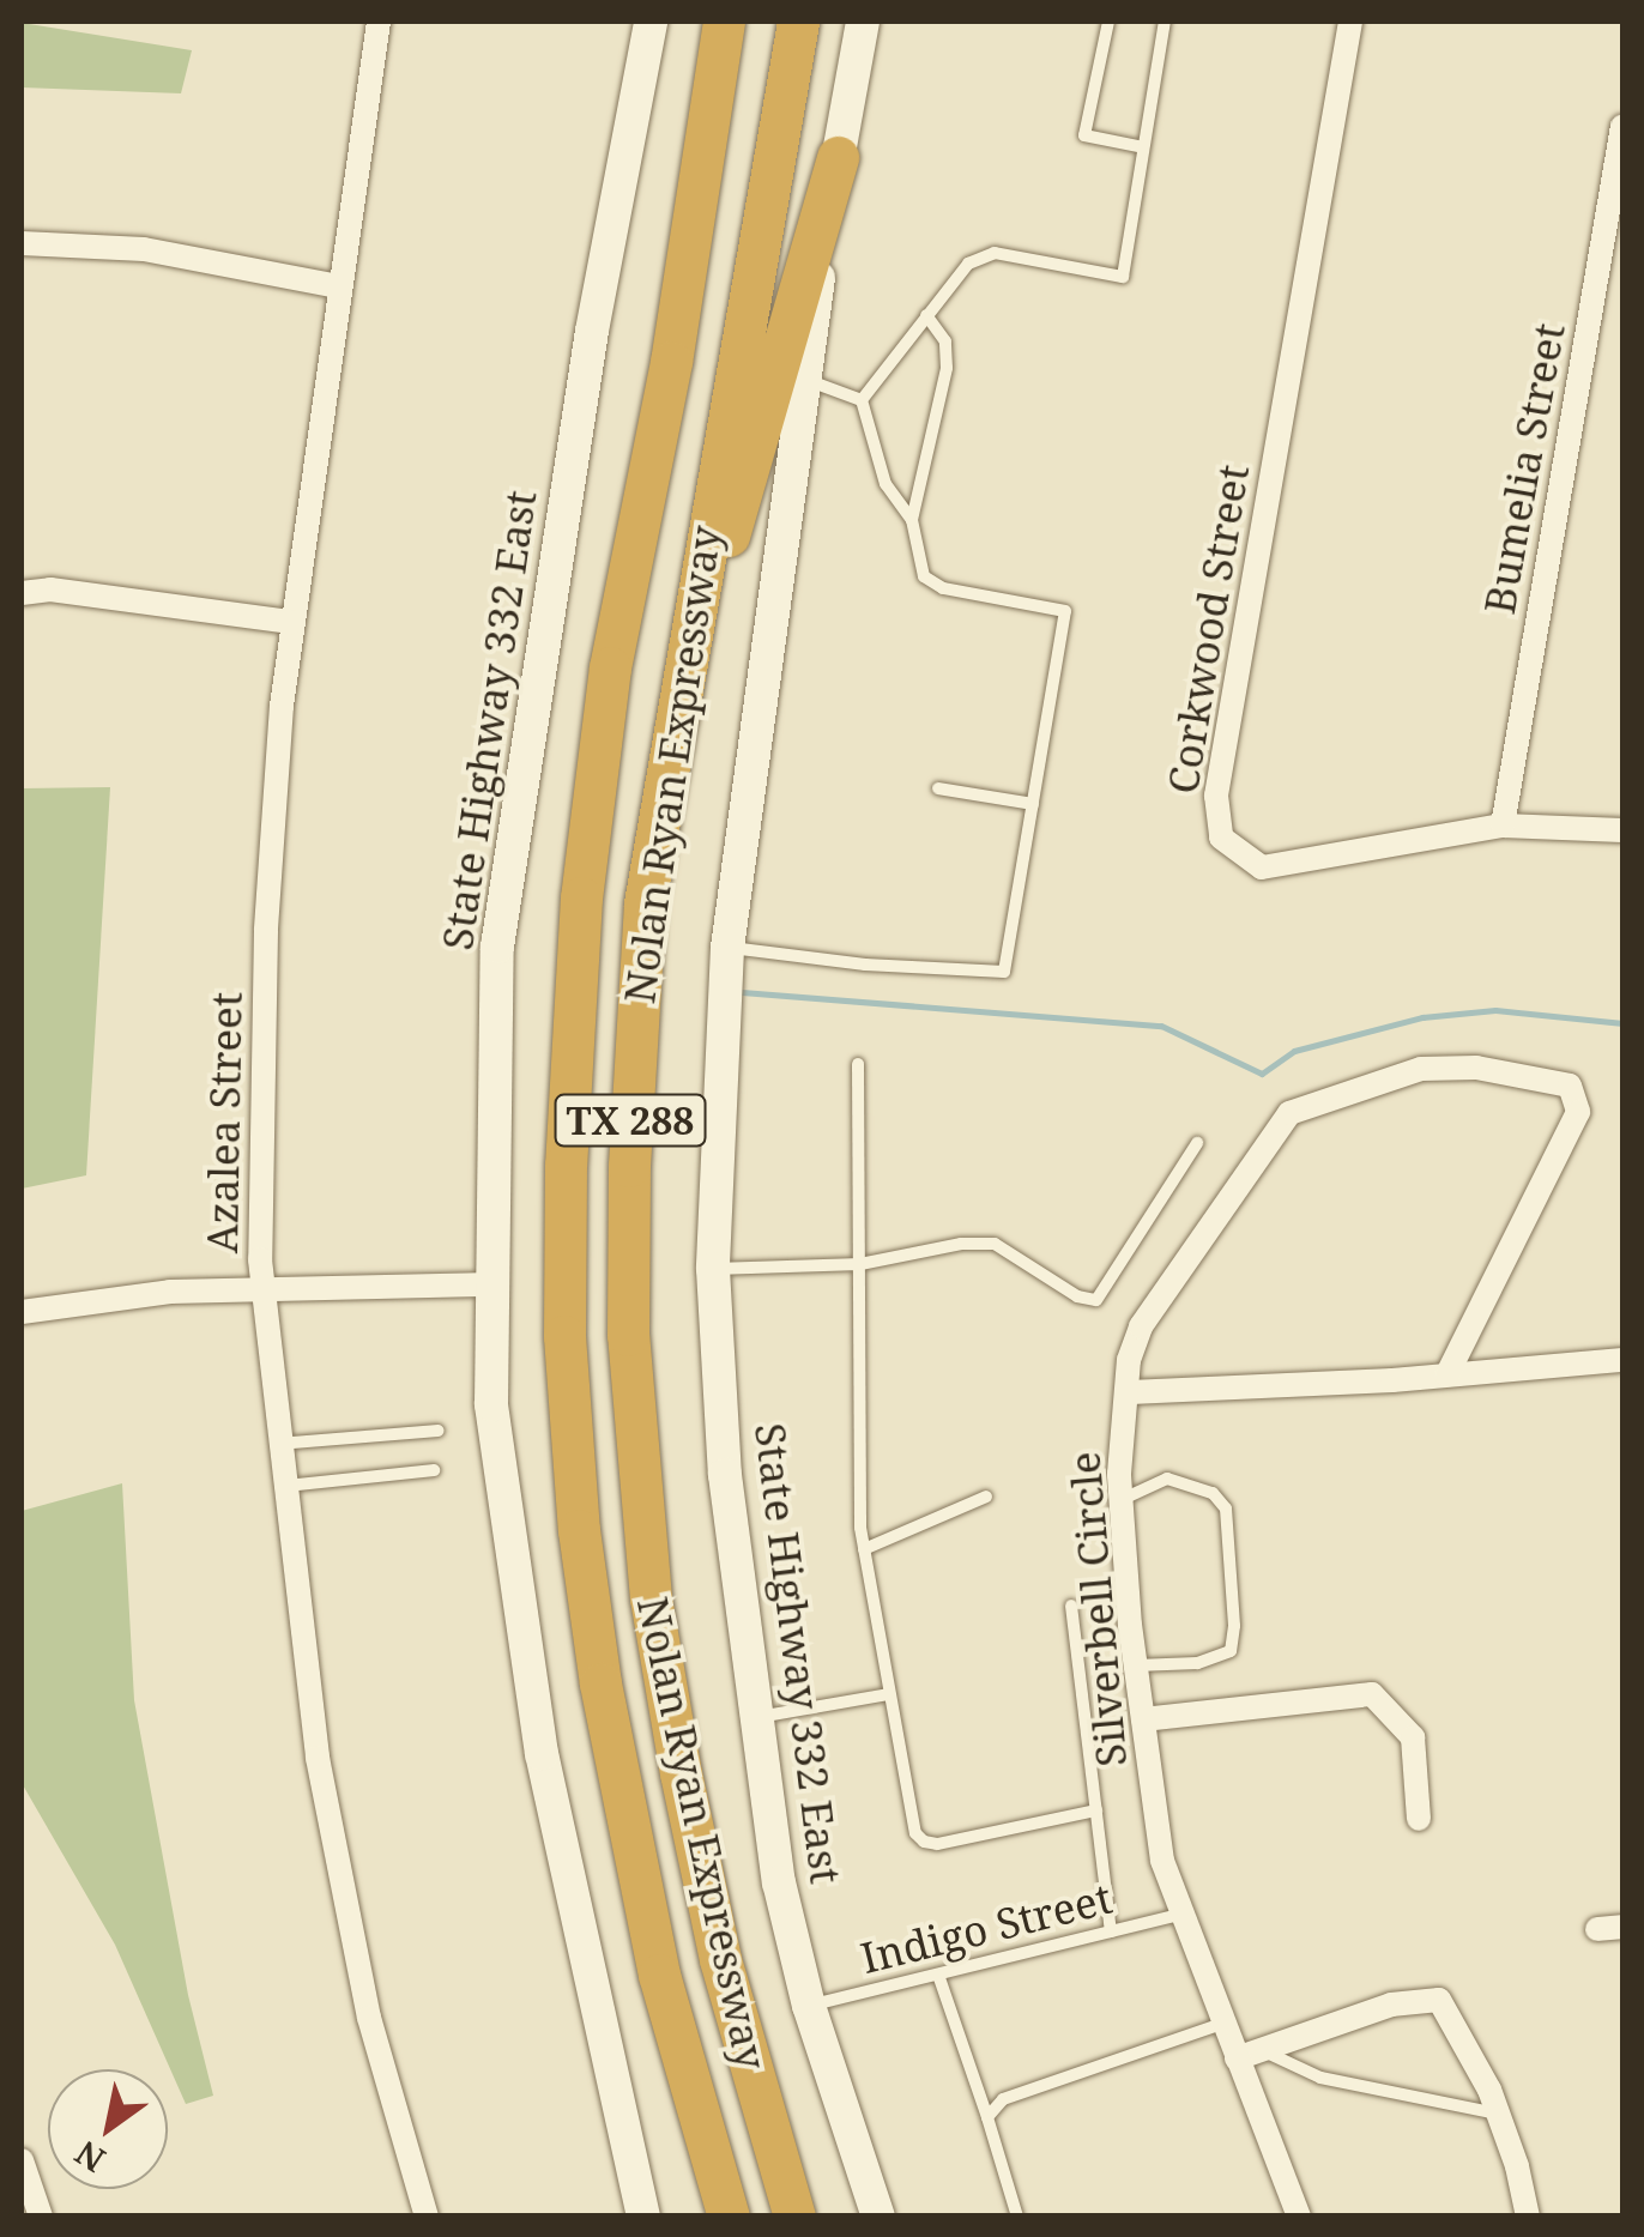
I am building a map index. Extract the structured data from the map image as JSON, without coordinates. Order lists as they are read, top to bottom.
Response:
{
  "streets": {
    "highway": ["Nolan Ryan Expressway", "TX 288"],
    "main road": ["State Highway 332 East"],
    "street": [
      "Bumelia Street",
      "Corkwood Street",
      "Azalea Street",
      "Silverbell Circle"
    ],
    "lane": ["Indigo Street"]
  },
  "crossings": [
    ["Bumelia Street", "Corkwood Street"],
    ["State Highway 332 East", "Indigo Street"],
    ["Silverbell Circle", "Indigo Street"]
  ],
  "north": "bottom left"
}
